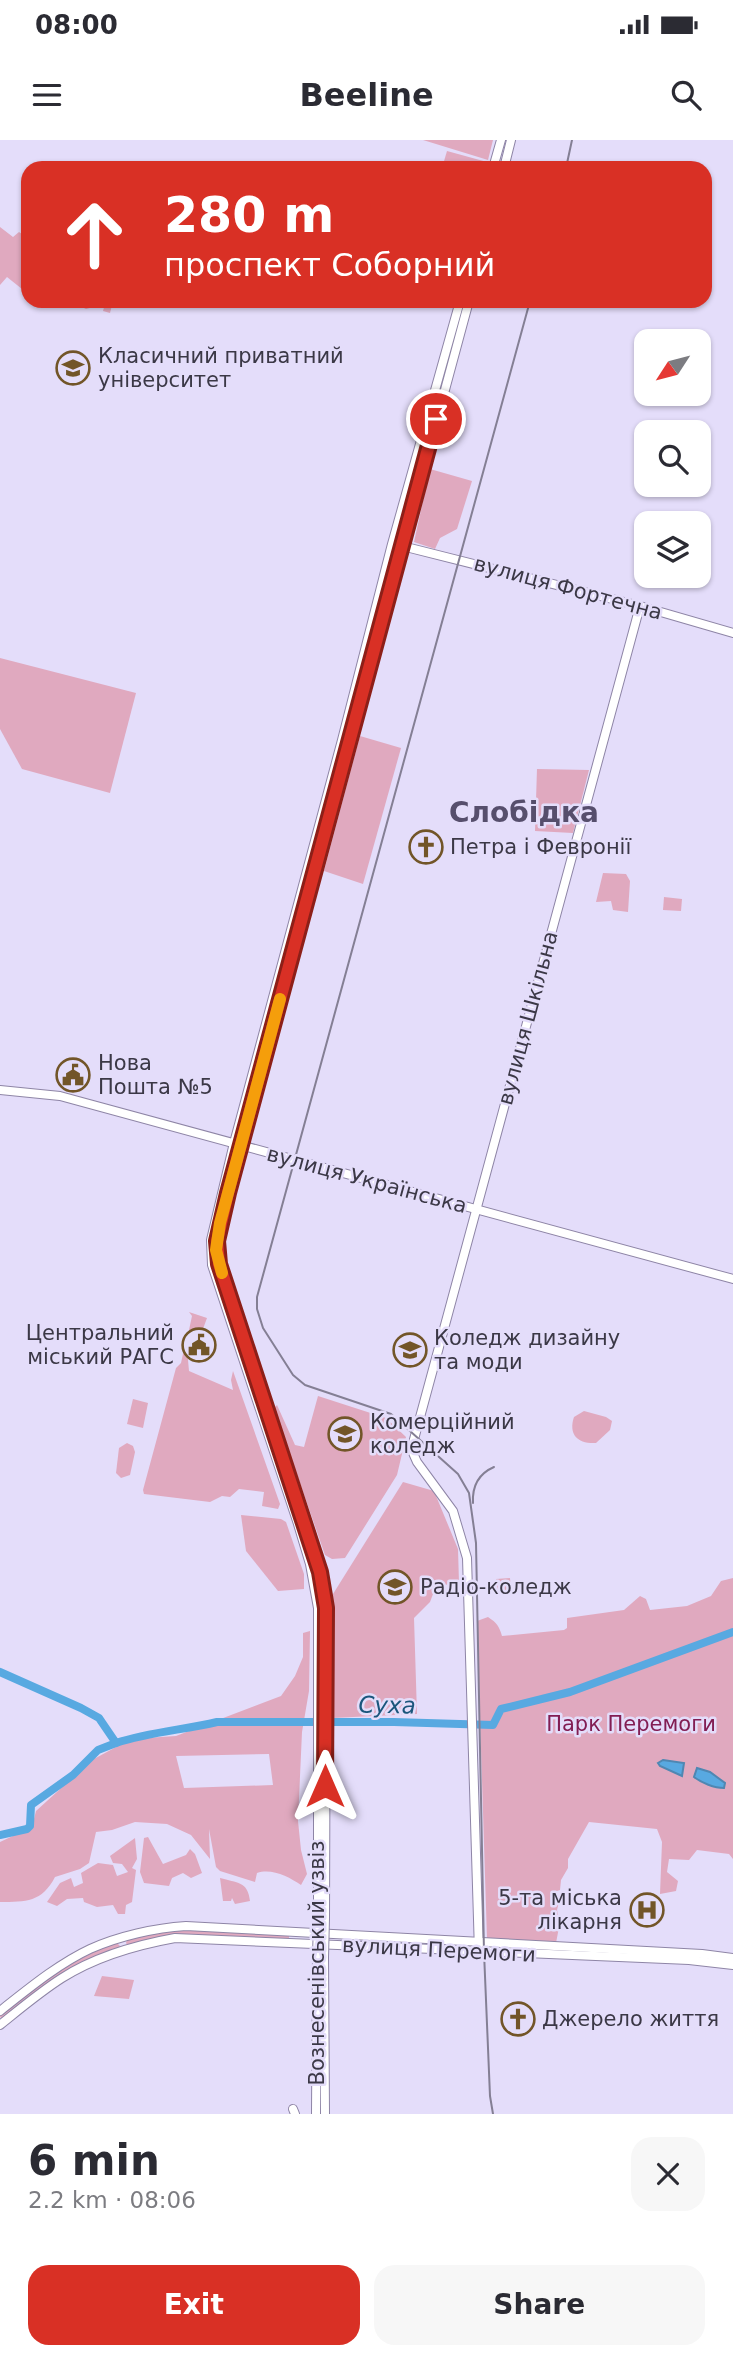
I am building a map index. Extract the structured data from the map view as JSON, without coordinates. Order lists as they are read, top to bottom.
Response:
{
  "streets": {
    "main road": [
      "вулиця Фортечна",
      "вулиця Шкільна",
      "вулиця Українська",
      "вулиця Перемоги",
      "Вознесенівський узвіз"
    ]
  },
  "crossings": [
    ["вулиця Фортечна", "вулиця Шкільна"],
    ["вулиця Шкільна", "вулиця Українська"],
    ["вулиця Шкільна", "вулиця Перемоги"],
    ["вулиця Українська", "Вознесенівський узвіз"]
  ],
  "districts": ["Слобідка"],
  "water": ["Суха"],
  "parks": ["Парк Перемоги"],
  "places": {
    "school or university": [
      "Класичний приватний університет",
      "Коледж дизайну та моди",
      "Комерційний коледж",
      "Радіо-коледж"
    ],
    "church": ["Петра і Февронії", "Джерело життя"],
    "public building": ["Нова Пошта №5", "Центральний міський РАГС"],
    "hospital": ["5-та міська лікарня"]
  },
  "north": "bottom left",
  "page": {
    "status": "08:00",
    "header": "Beeline",
    "turn": ["280 m", "проспект Соборний"],
    "heading": ["6 min", "2.2 km · 08:06"],
    "buttons": ["Exit", "Share"]
  }
}
